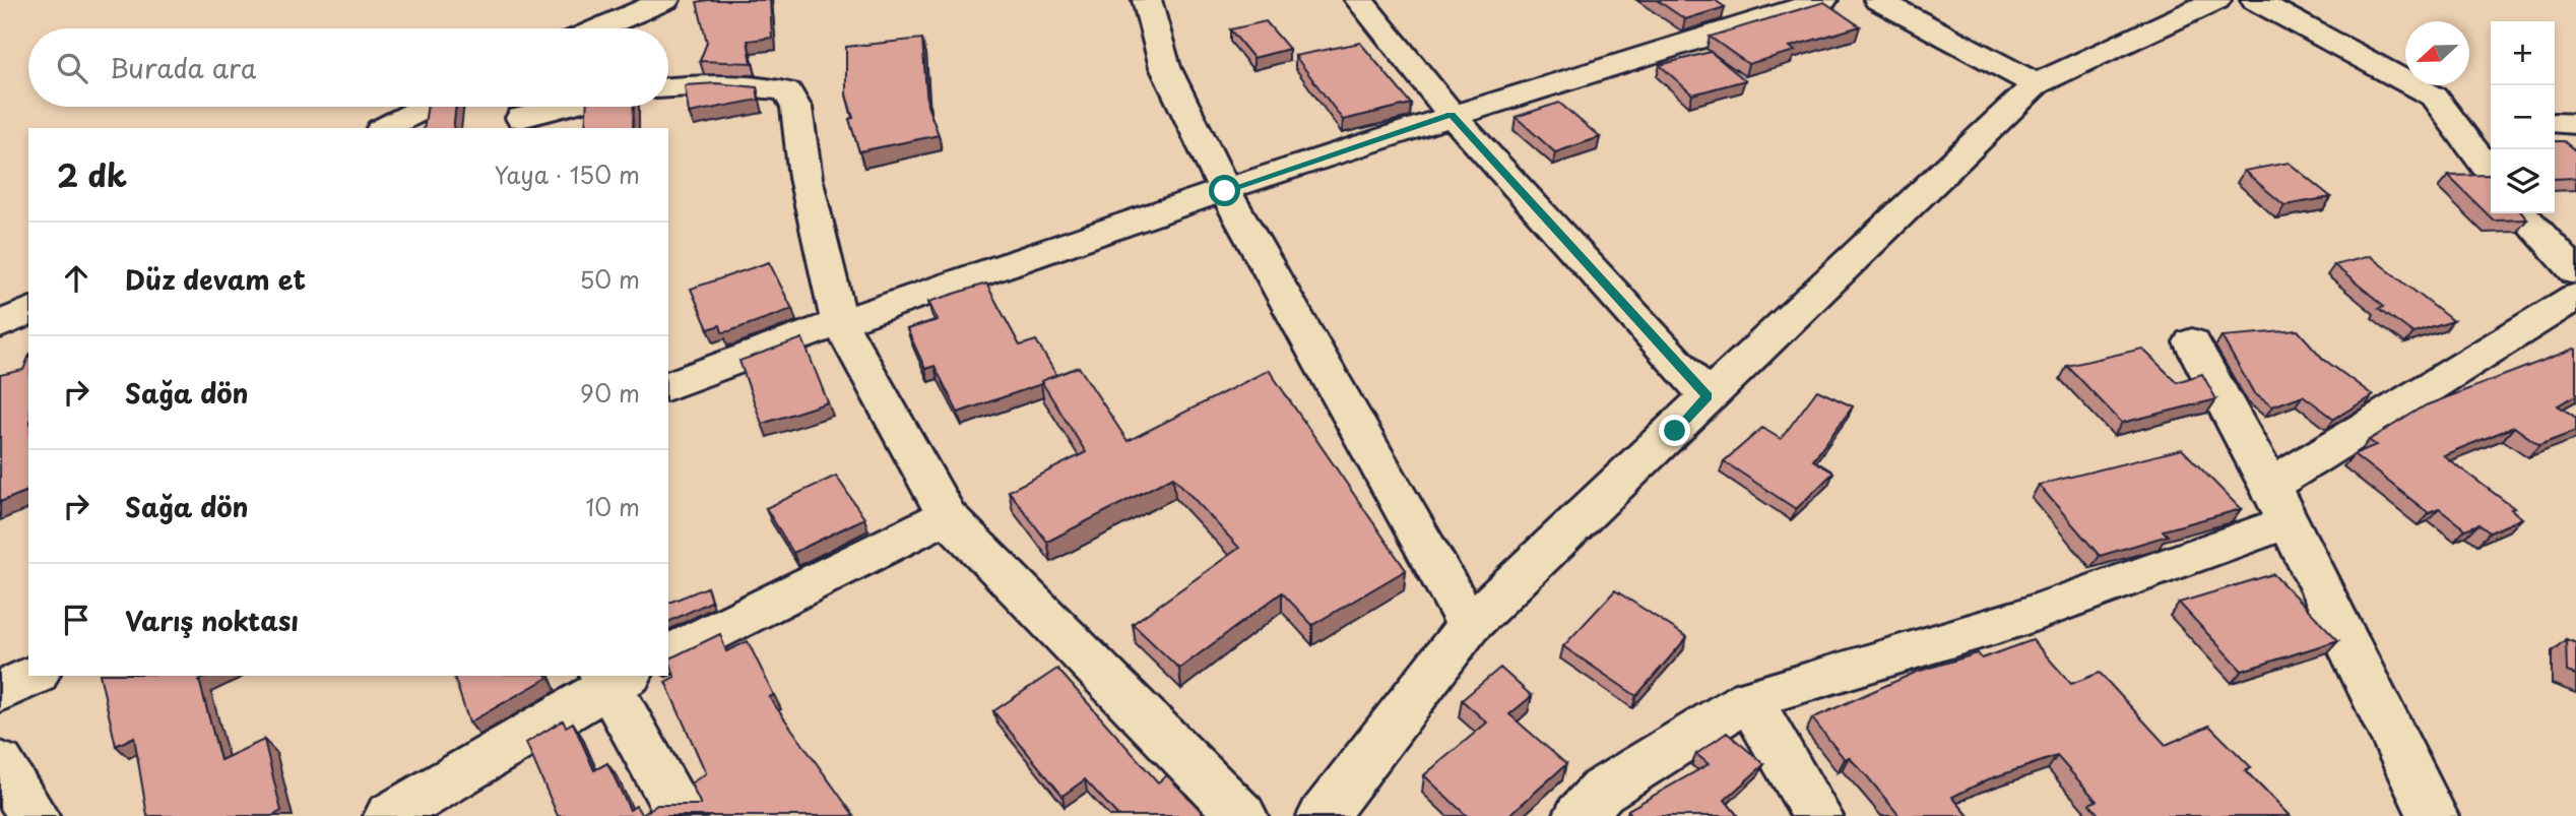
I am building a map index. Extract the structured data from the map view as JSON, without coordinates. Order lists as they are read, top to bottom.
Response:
{
  "north": "left",
  "page": {
    "map_buttons": ["+", "−"],
    "search": "Burada ara",
    "heading": ["2 dk", "Yaya · 150 m"],
    "list": [
      ["Düz devam et", "50 m"],
      ["Sağa dön", "90 m"],
      ["Sağa dön", "10 m"],
      "Varış noktası"
    ]
  }
}
